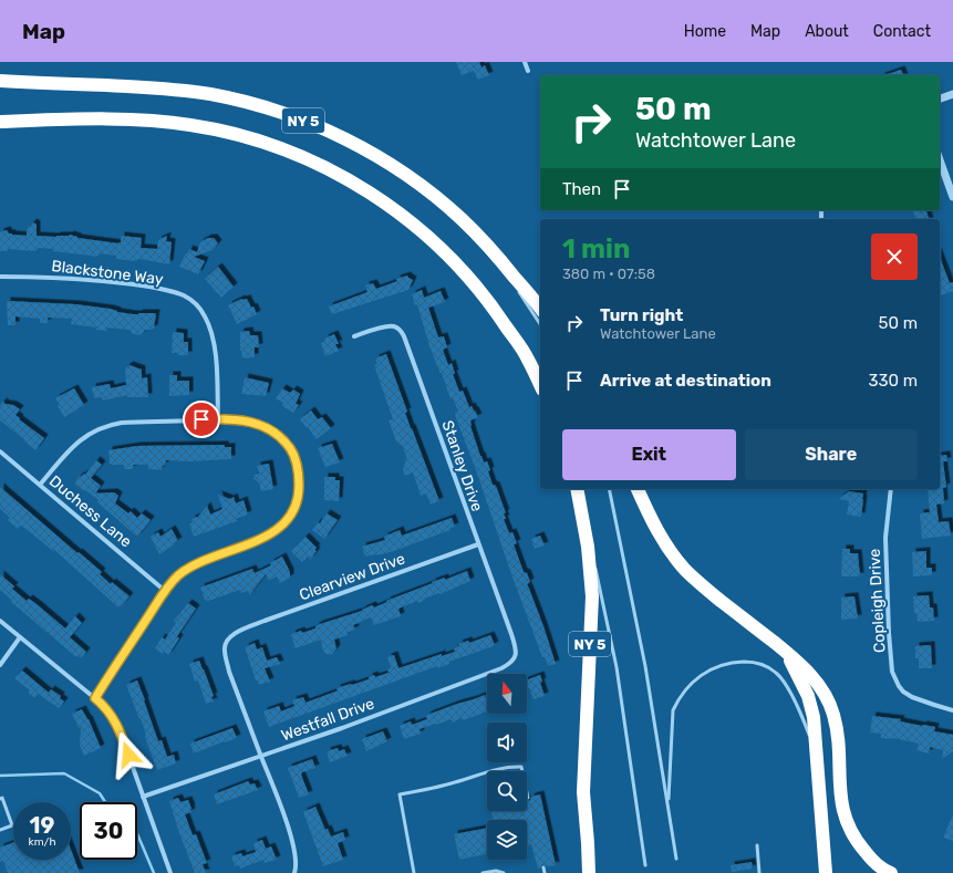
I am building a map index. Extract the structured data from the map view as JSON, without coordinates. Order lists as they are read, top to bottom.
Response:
{
  "streets": {
    "highway": ["NY 5"],
    "street": [
      "Blackstone Way",
      "Stanley Drive",
      "Duchess Lane",
      "Clearview Drive",
      "Copleigh Drive",
      "Westfall Drive"
    ]
  },
  "crossings": [
    ["Stanley Drive", "Clearview Drive"],
    ["Stanley Drive", "Westfall Drive"],
    ["Clearview Drive", "Westfall Drive"]
  ],
  "north": "top",
  "page": {
    "header": "Map",
    "nav": [
      "Home",
      "Map",
      "About",
      "Contact"
    ],
    "turn": ["50 m", "Watchtower Lane"],
    "then": "Then",
    "heading": ["1 min", "380 m · 07:58"],
    "list": [
      {
        "name": "Turn right",
        "note": "Watchtower Lane",
        "value": "50 m"
      },
      {
        "name": "Arrive at destination",
        "value": "330 m"
      }
    ],
    "buttons": ["Exit", "Share"],
    "speed": "19 km/h",
    "limit": "30"
  }
}
